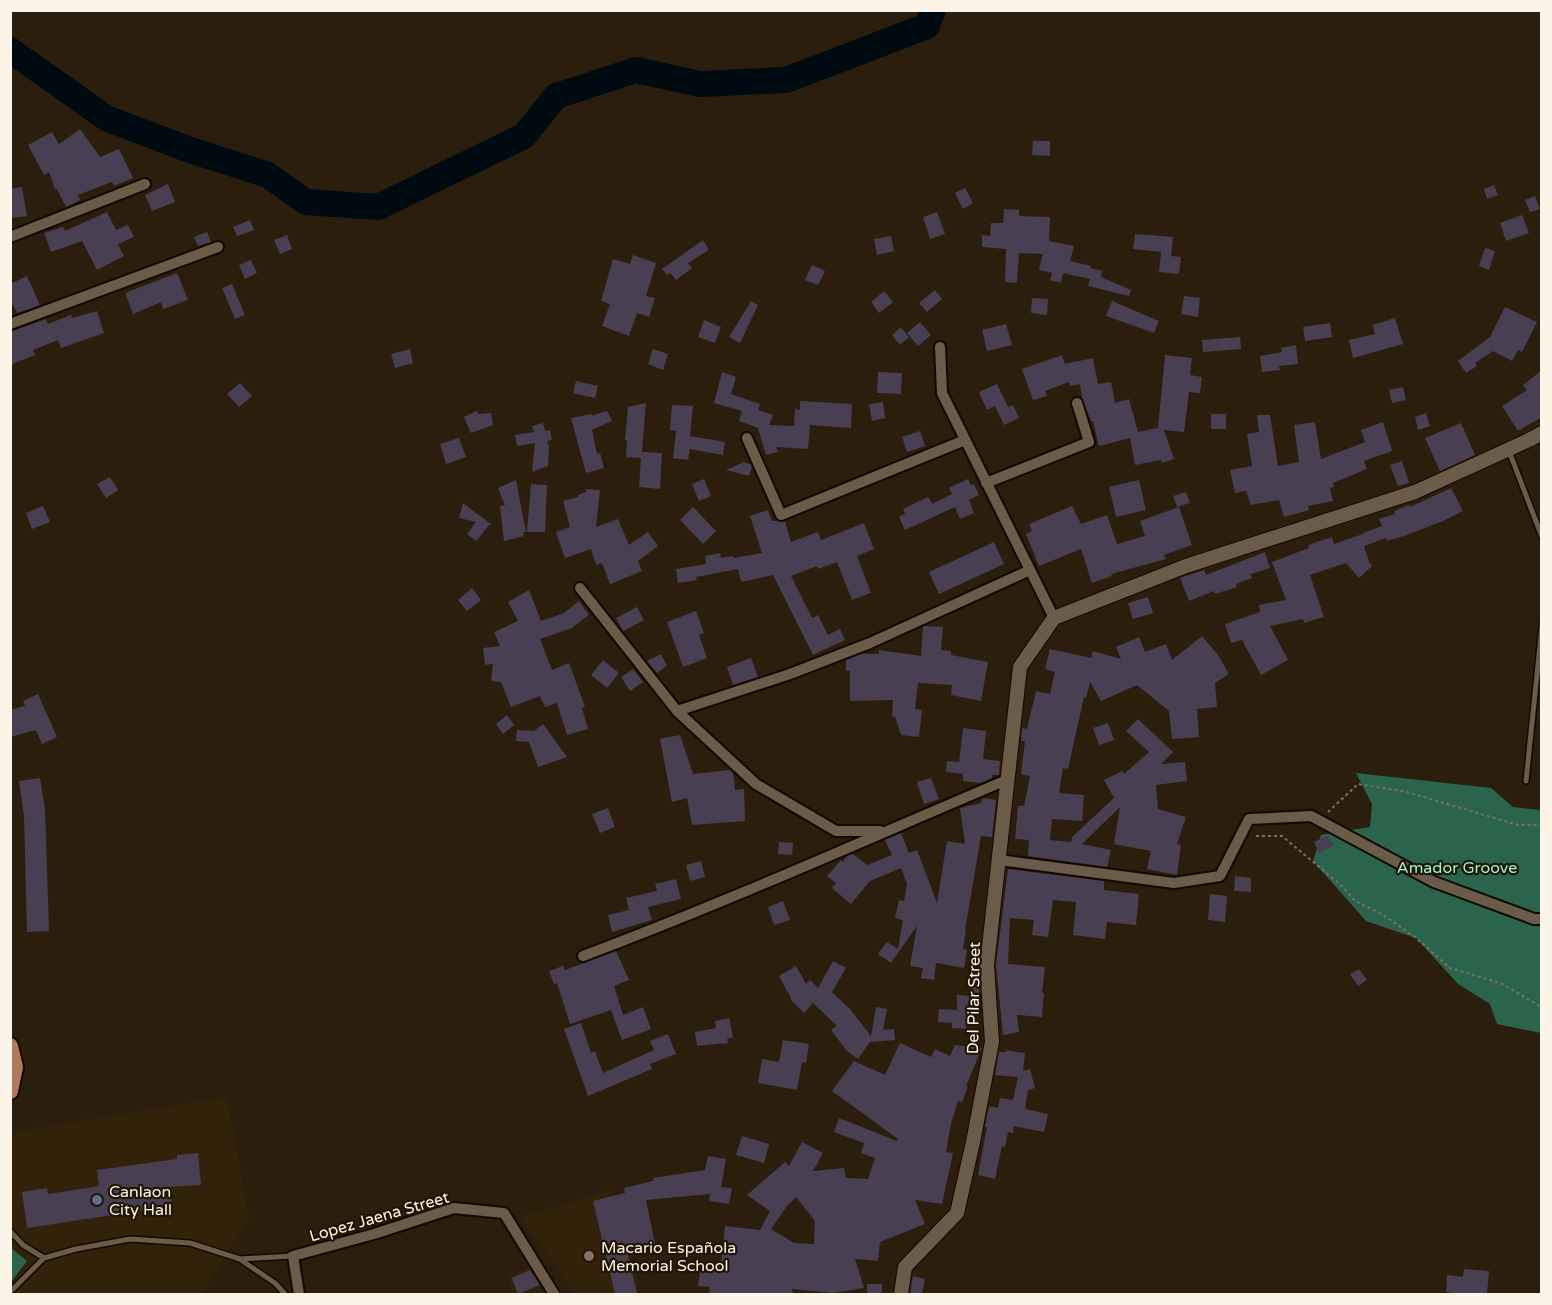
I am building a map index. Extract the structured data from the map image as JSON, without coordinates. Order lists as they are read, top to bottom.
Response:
{
  "streets": {
    "street": ["Del Pilar Street", "Lopez Jaena Street"]
  },
  "parks": ["Amador Groove"],
  "places": ["Canlaon City Hall", "Macario Española Memorial School"]
}
